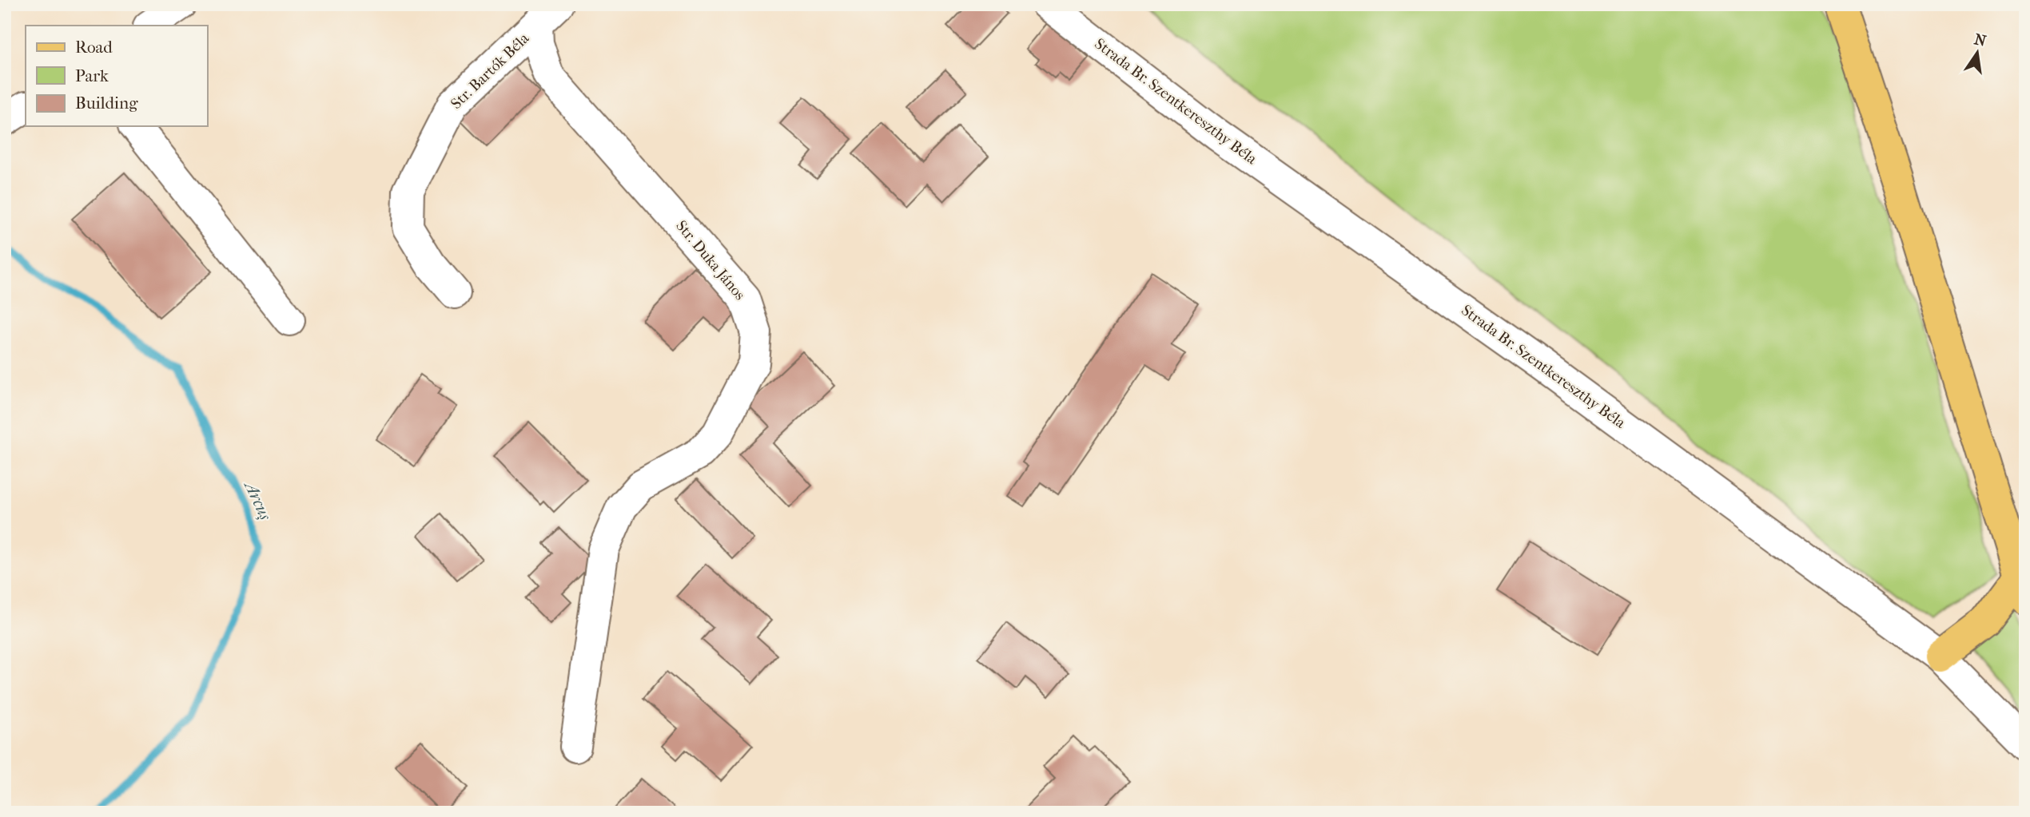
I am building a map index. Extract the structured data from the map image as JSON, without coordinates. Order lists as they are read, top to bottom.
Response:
{
  "streets": {
    "street": ["Str. Bartók Béla", "Strada Br. Szentkereszthy Béla", "Str. Duka János"]
  },
  "crossings": [
    ["Str. Bartók Béla", "Str. Duka János"]
  ],
  "water": ["Arcuș"],
  "legend": ["Road", "Park", "Building"],
  "north": "top"
}
